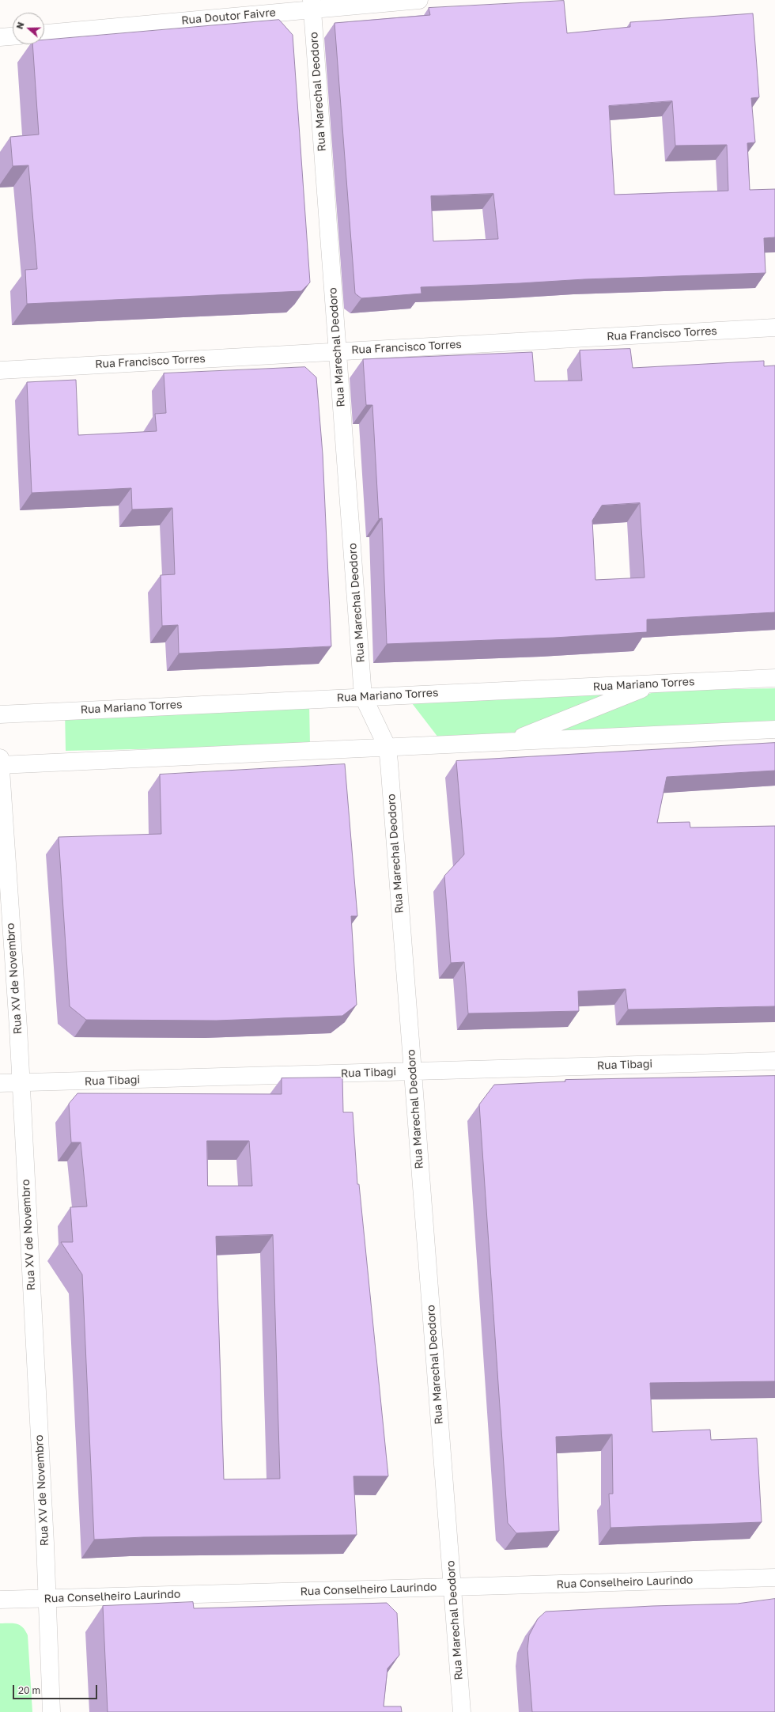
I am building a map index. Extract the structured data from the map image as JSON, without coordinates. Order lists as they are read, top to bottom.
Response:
{
  "streets": {
    "main road": [
      "Rua Doutor Faivre",
      "Rua Marechal Deodoro",
      "Rua Francisco Torres",
      "Rua Mariano Torres",
      "Rua XV de Novembro",
      "Rua Tibagi",
      "Rua Conselheiro Laurindo"
    ]
  },
  "crossings": [
    ["Rua Doutor Faivre", "Rua Marechal Deodoro"],
    ["Rua Marechal Deodoro", "Rua Francisco Torres"],
    ["Rua Marechal Deodoro", "Rua Mariano Torres"],
    ["Rua Marechal Deodoro", "Rua Tibagi"],
    ["Rua Marechal Deodoro", "Rua Conselheiro Laurindo"],
    ["Rua XV de Novembro", "Rua Tibagi"],
    ["Rua XV de Novembro", "Rua Conselheiro Laurindo"]
  ],
  "scale_bar": "20 m",
  "north": "left"
}
